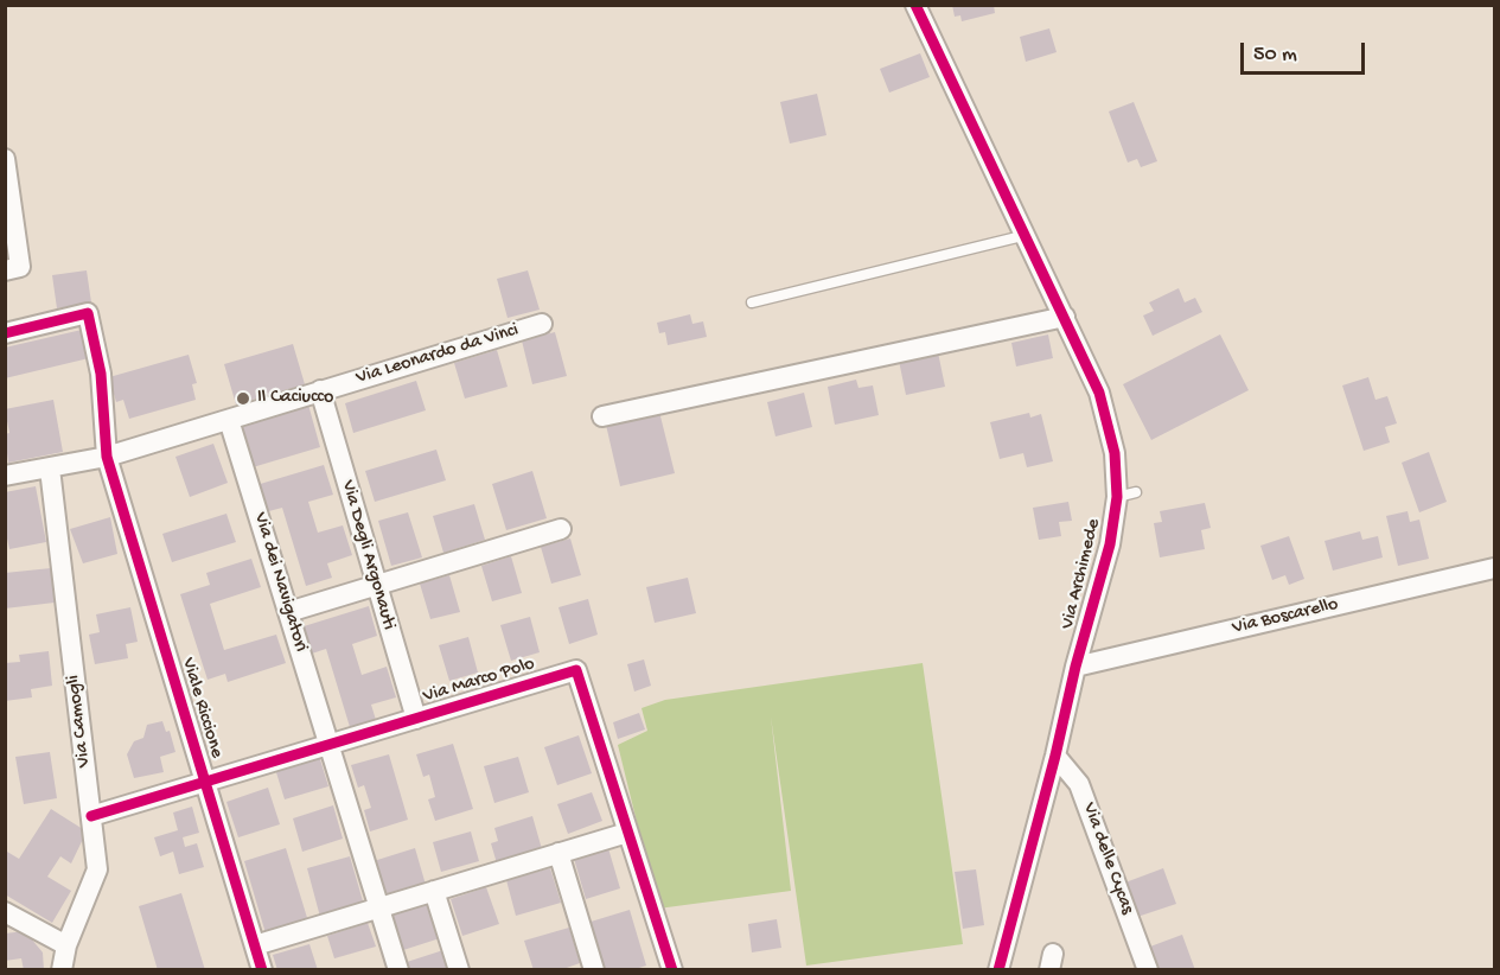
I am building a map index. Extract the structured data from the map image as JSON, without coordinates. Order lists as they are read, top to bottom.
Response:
{
  "streets": {
    "street": [
      "Via Leonardo da Vinci",
      "Via Degli Argonauti",
      "Via Archimede",
      "Via dei Navigatori",
      "Via Boscarello",
      "Via Marco Polo",
      "Viale Riccione",
      "Via Camogli",
      "Via delle Cycas"
    ]
  },
  "crossings": [
    ["Via Leonardo da Vinci", "Via Degli Argonauti"],
    ["Via Leonardo da Vinci", "Via dei Navigatori"],
    ["Via Leonardo da Vinci", "Viale Riccione"],
    ["Via Leonardo da Vinci", "Via Camogli"],
    ["Via Degli Argonauti", "Via Marco Polo"],
    ["Via Archimede", "Via Boscarello"],
    ["Via Archimede", "Via delle Cycas"],
    ["Via dei Navigatori", "Via Marco Polo"],
    ["Via Marco Polo", "Viale Riccione"],
    ["Via Marco Polo", "Via Camogli"]
  ],
  "places": ["Il Caciucco"],
  "scale_bar": "50 m"
}
